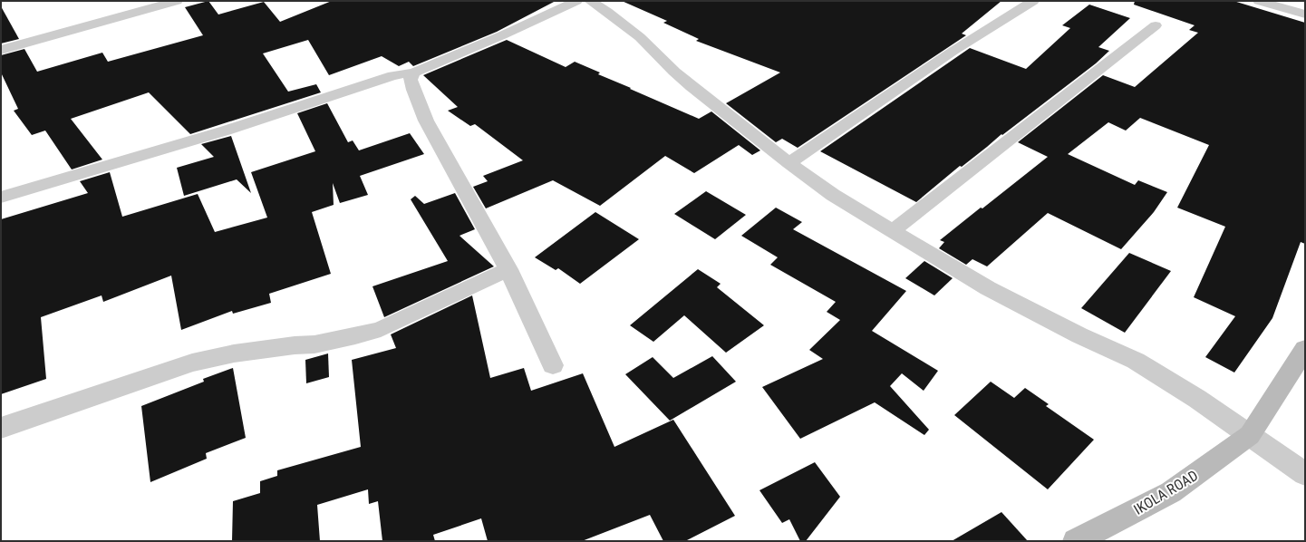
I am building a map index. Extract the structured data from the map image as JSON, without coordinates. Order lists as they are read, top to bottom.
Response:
{
  "streets": {
    "street": ["IKOLA ROAD"]
  }
}
